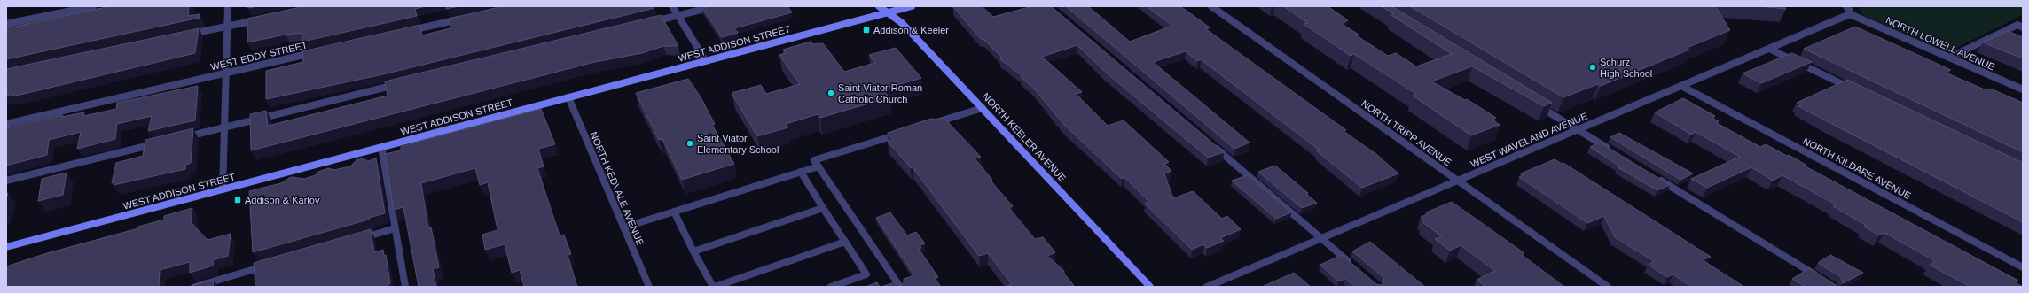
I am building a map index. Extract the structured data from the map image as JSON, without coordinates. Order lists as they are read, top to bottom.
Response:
{
  "streets": {
    "street": [
      "WEST ADDISON STREET",
      "NORTH LOWELL AVENUE",
      "WEST EDDY STREET",
      "NORTH TRIPP AVENUE",
      "NORTH KEELER AVENUE",
      "WEST WAVELAND AVENUE",
      "NORTH KILDARE AVENUE",
      "NORTH KEDVALE AVENUE"
    ]
  },
  "crossings": [
    ["WEST ADDISON STREET", "NORTH KEELER AVENUE"],
    ["WEST ADDISON STREET", "NORTH KEDVALE AVENUE"],
    ["NORTH LOWELL AVENUE", "WEST WAVELAND AVENUE"],
    ["NORTH TRIPP AVENUE", "WEST WAVELAND AVENUE"],
    ["WEST WAVELAND AVENUE", "NORTH KILDARE AVENUE"]
  ],
  "places": {
    "transit": ["Addison & Keeler", "Addison & Karlov"],
    "other": ["Schurz High School", "Saint Viator Roman Catholic Church", "Saint Viator Elementary School"]
  }
}
